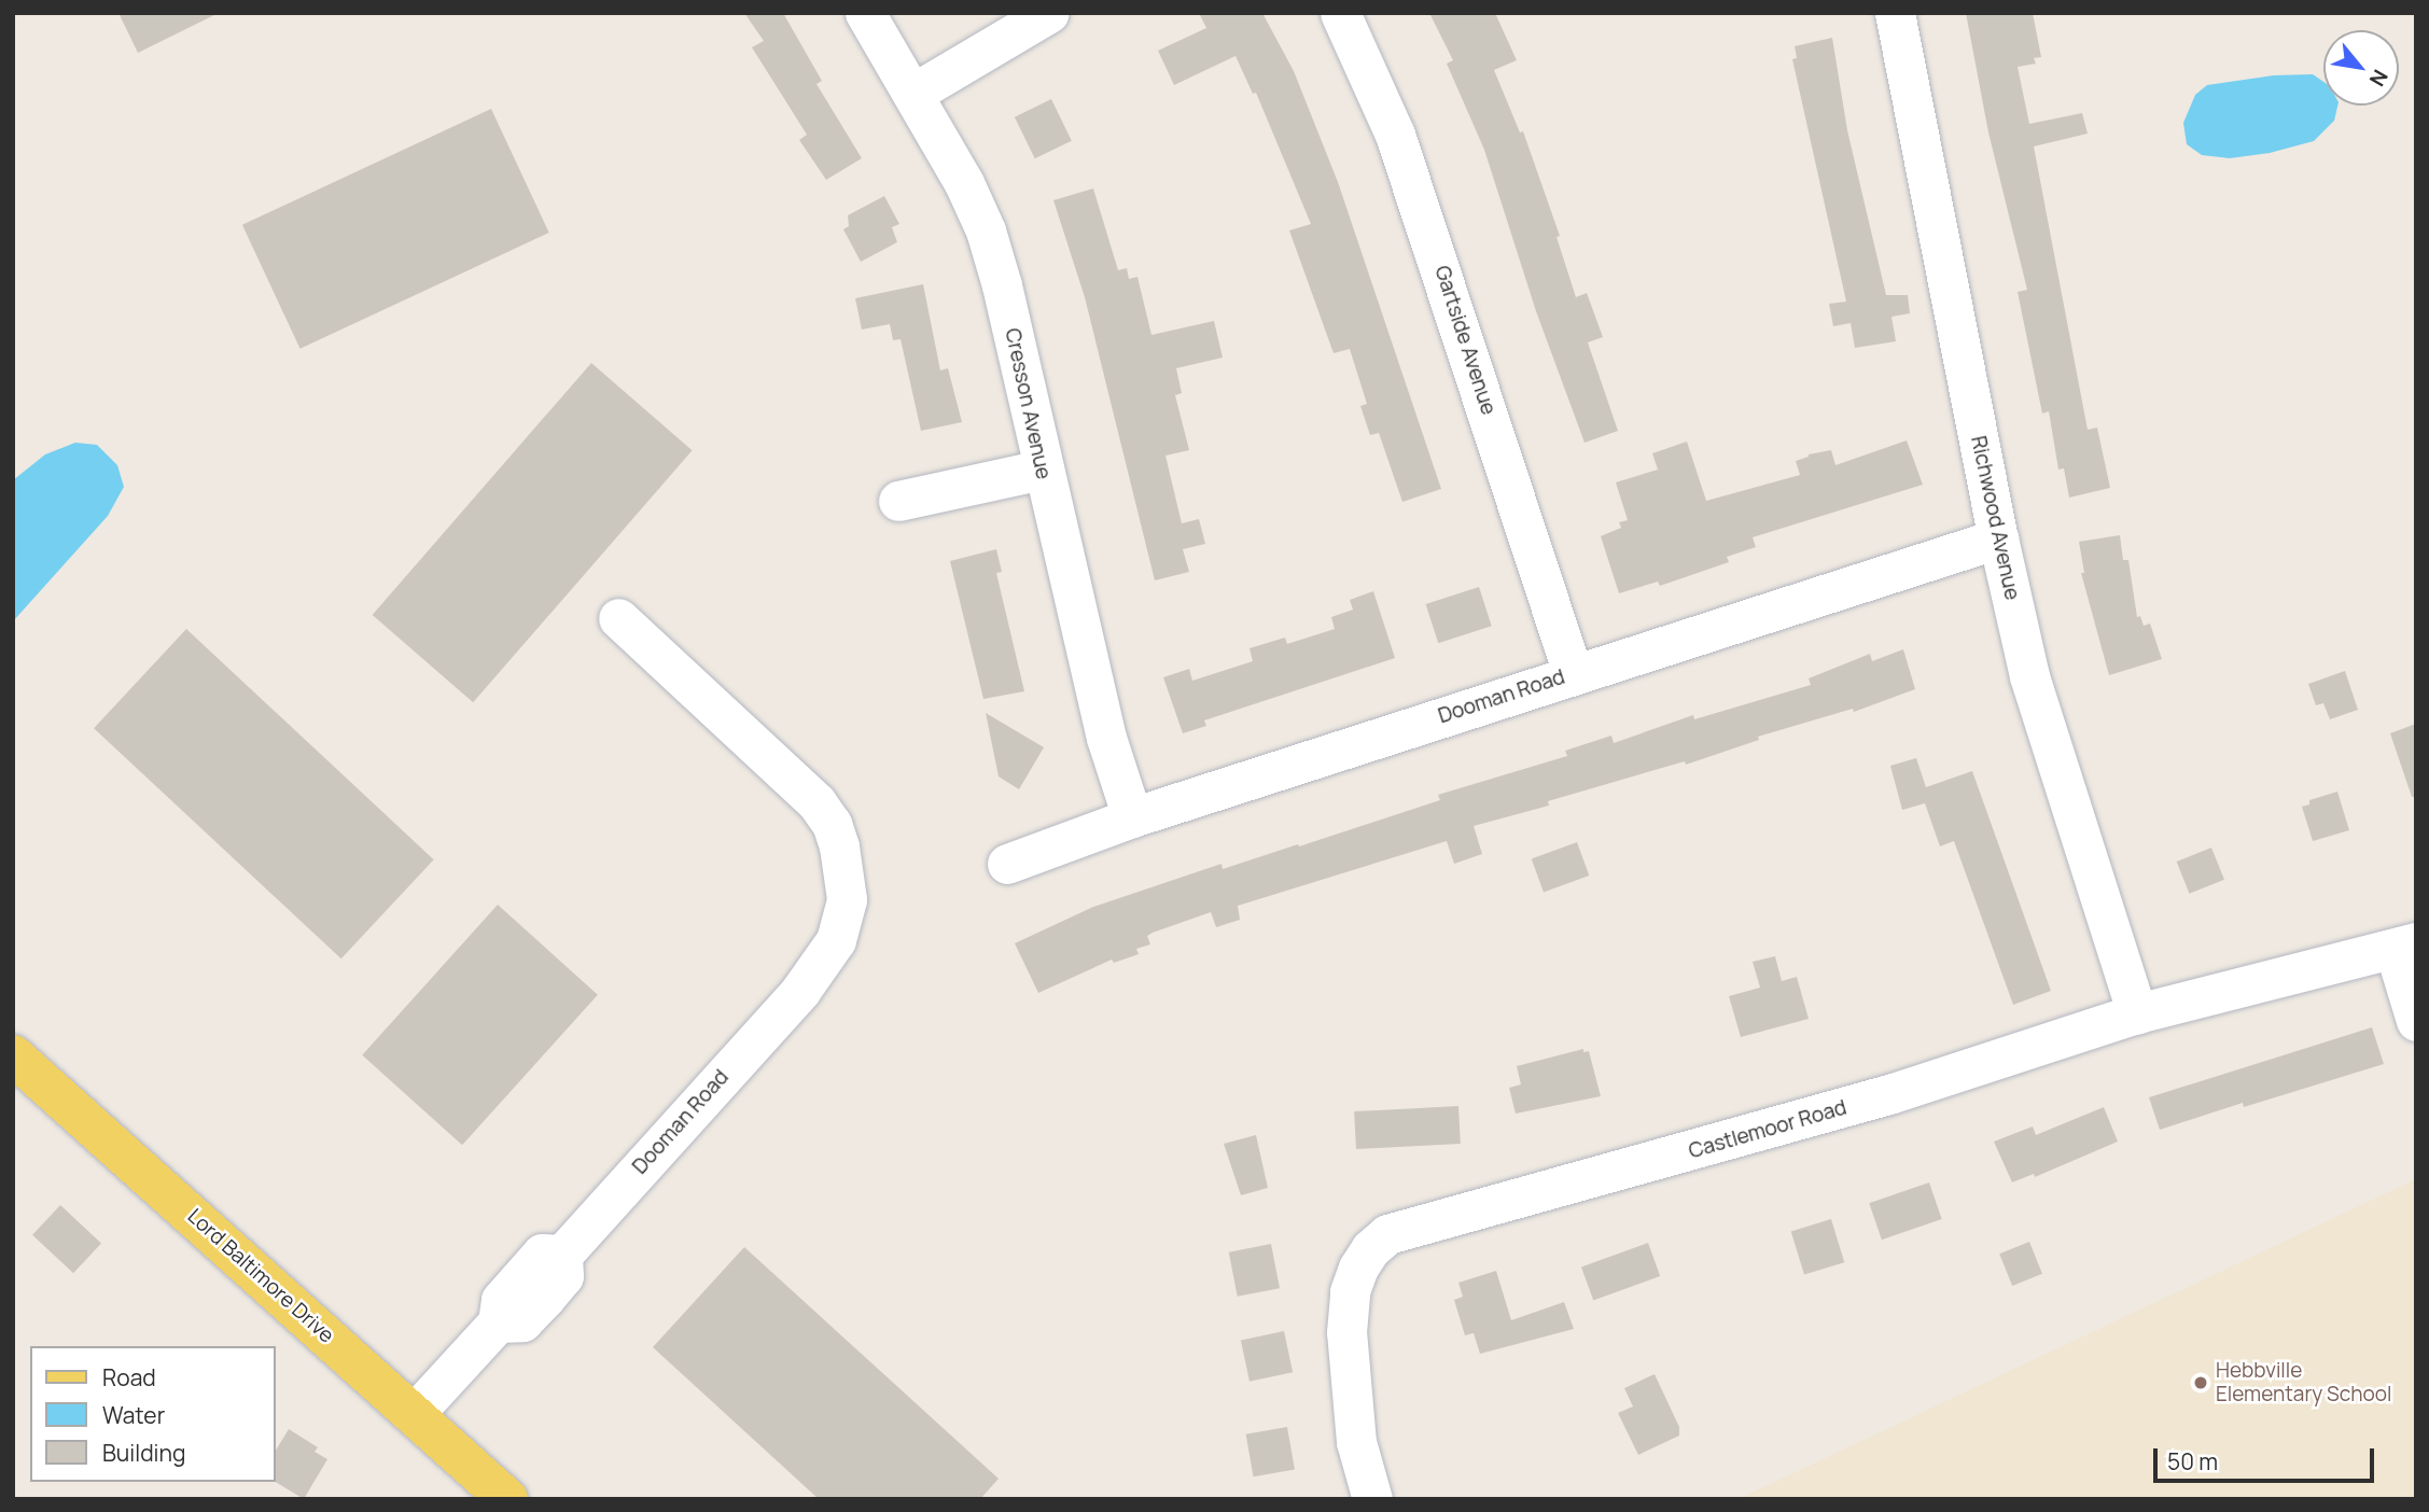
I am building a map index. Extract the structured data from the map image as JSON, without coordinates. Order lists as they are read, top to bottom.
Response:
{
  "streets": {
    "main road": ["Lord Baltimore Drive"],
    "street": [
      "Gartside Avenue",
      "Cresson Avenue",
      "Richwood Avenue",
      "Dooman Road",
      "Castlemoor Road"
    ]
  },
  "crossings": [
    ["Gartside Avenue", "Dooman Road"],
    ["Cresson Avenue", "Dooman Road"],
    ["Richwood Avenue", "Dooman Road"],
    ["Richwood Avenue", "Castlemoor Road"],
    ["Dooman Road", "Lord Baltimore Drive"]
  ],
  "places": ["Hebbville Elementary School"],
  "legend": ["Road", "Water", "Building"],
  "scale_bar": "50 m",
  "north": "bottom right"
}
